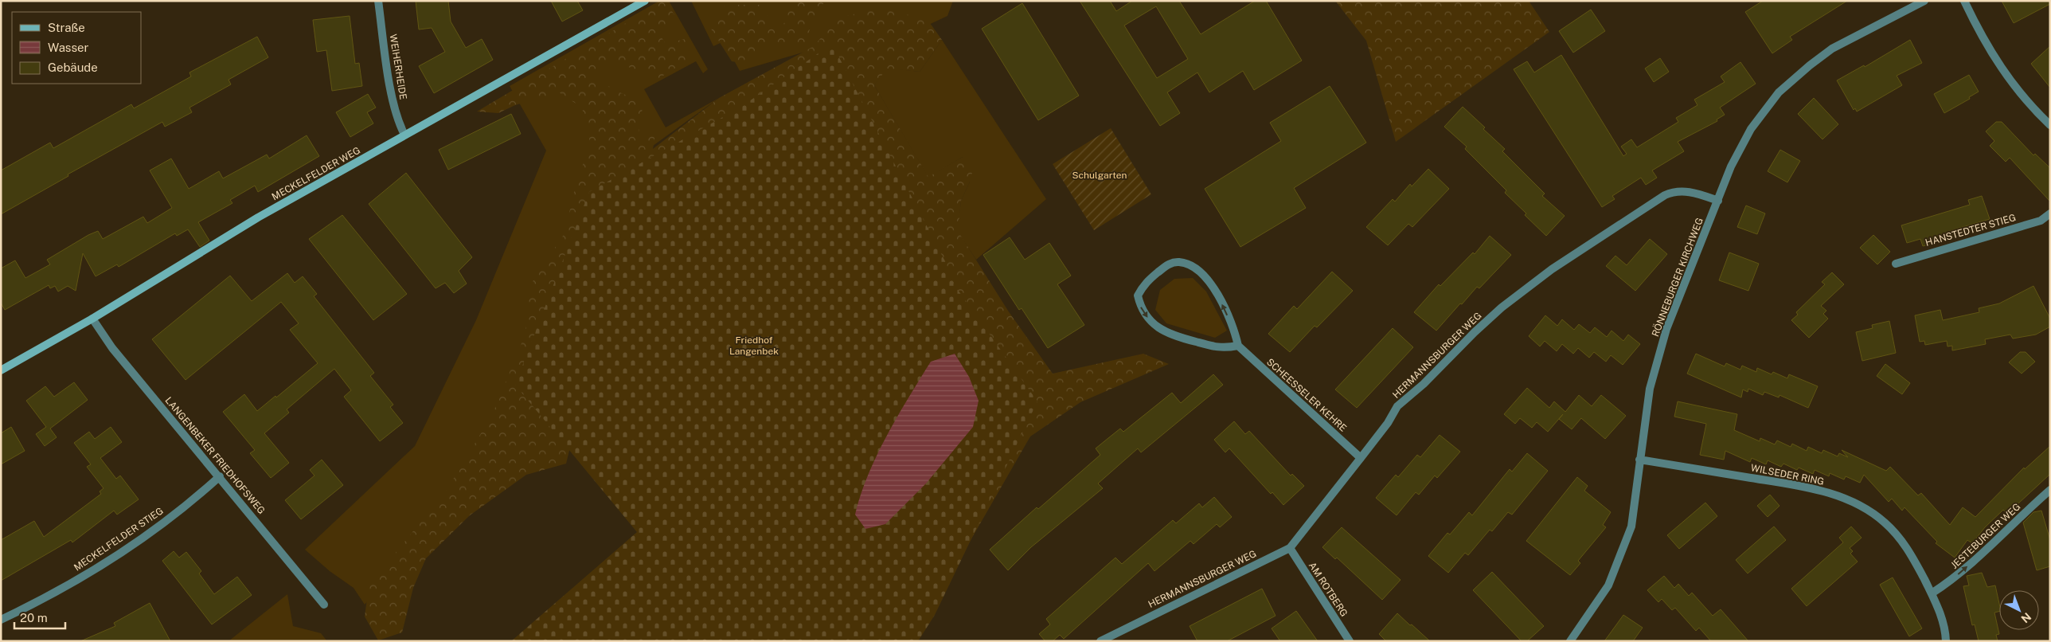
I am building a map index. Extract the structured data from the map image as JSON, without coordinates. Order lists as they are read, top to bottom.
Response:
{
  "streets": {
    "main road": ["MECKELFELDER WEG"],
    "street": [
      "WEIHERHEIDE",
      "HANSTEDTER STIEG",
      "RÖNNEBURGER KIRCHWEG",
      "HERMANNSBURGER WEG",
      "SCHEESSELER KEHRE",
      "LANGENBEKER FRIEDHOFSWEG",
      "WILSEDER RING",
      "JESTEBURGER WEG",
      "MECKELFELDER STIEG",
      "AM ROTBERG"
    ]
  },
  "crossings": [
    ["WEIHERHEIDE", "MECKELFELDER WEG"],
    ["MECKELFELDER WEG", "LANGENBEKER FRIEDHOFSWEG"],
    ["RÖNNEBURGER KIRCHWEG", "HERMANNSBURGER WEG"],
    ["RÖNNEBURGER KIRCHWEG", "WILSEDER RING"],
    ["HERMANNSBURGER WEG", "SCHEESSELER KEHRE"],
    ["HERMANNSBURGER WEG", "AM ROTBERG"],
    ["LANGENBEKER FRIEDHOFSWEG", "MECKELFELDER STIEG"],
    ["WILSEDER RING", "JESTEBURGER WEG"]
  ],
  "one_way": ["JESTEBURGER WEG"],
  "parks": ["Schulgarten", "Friedhof Langenbek"],
  "legend": ["Straße", "Wasser", "Gebäude"],
  "scale_bar": "20 m",
  "north": "bottom right"
}
